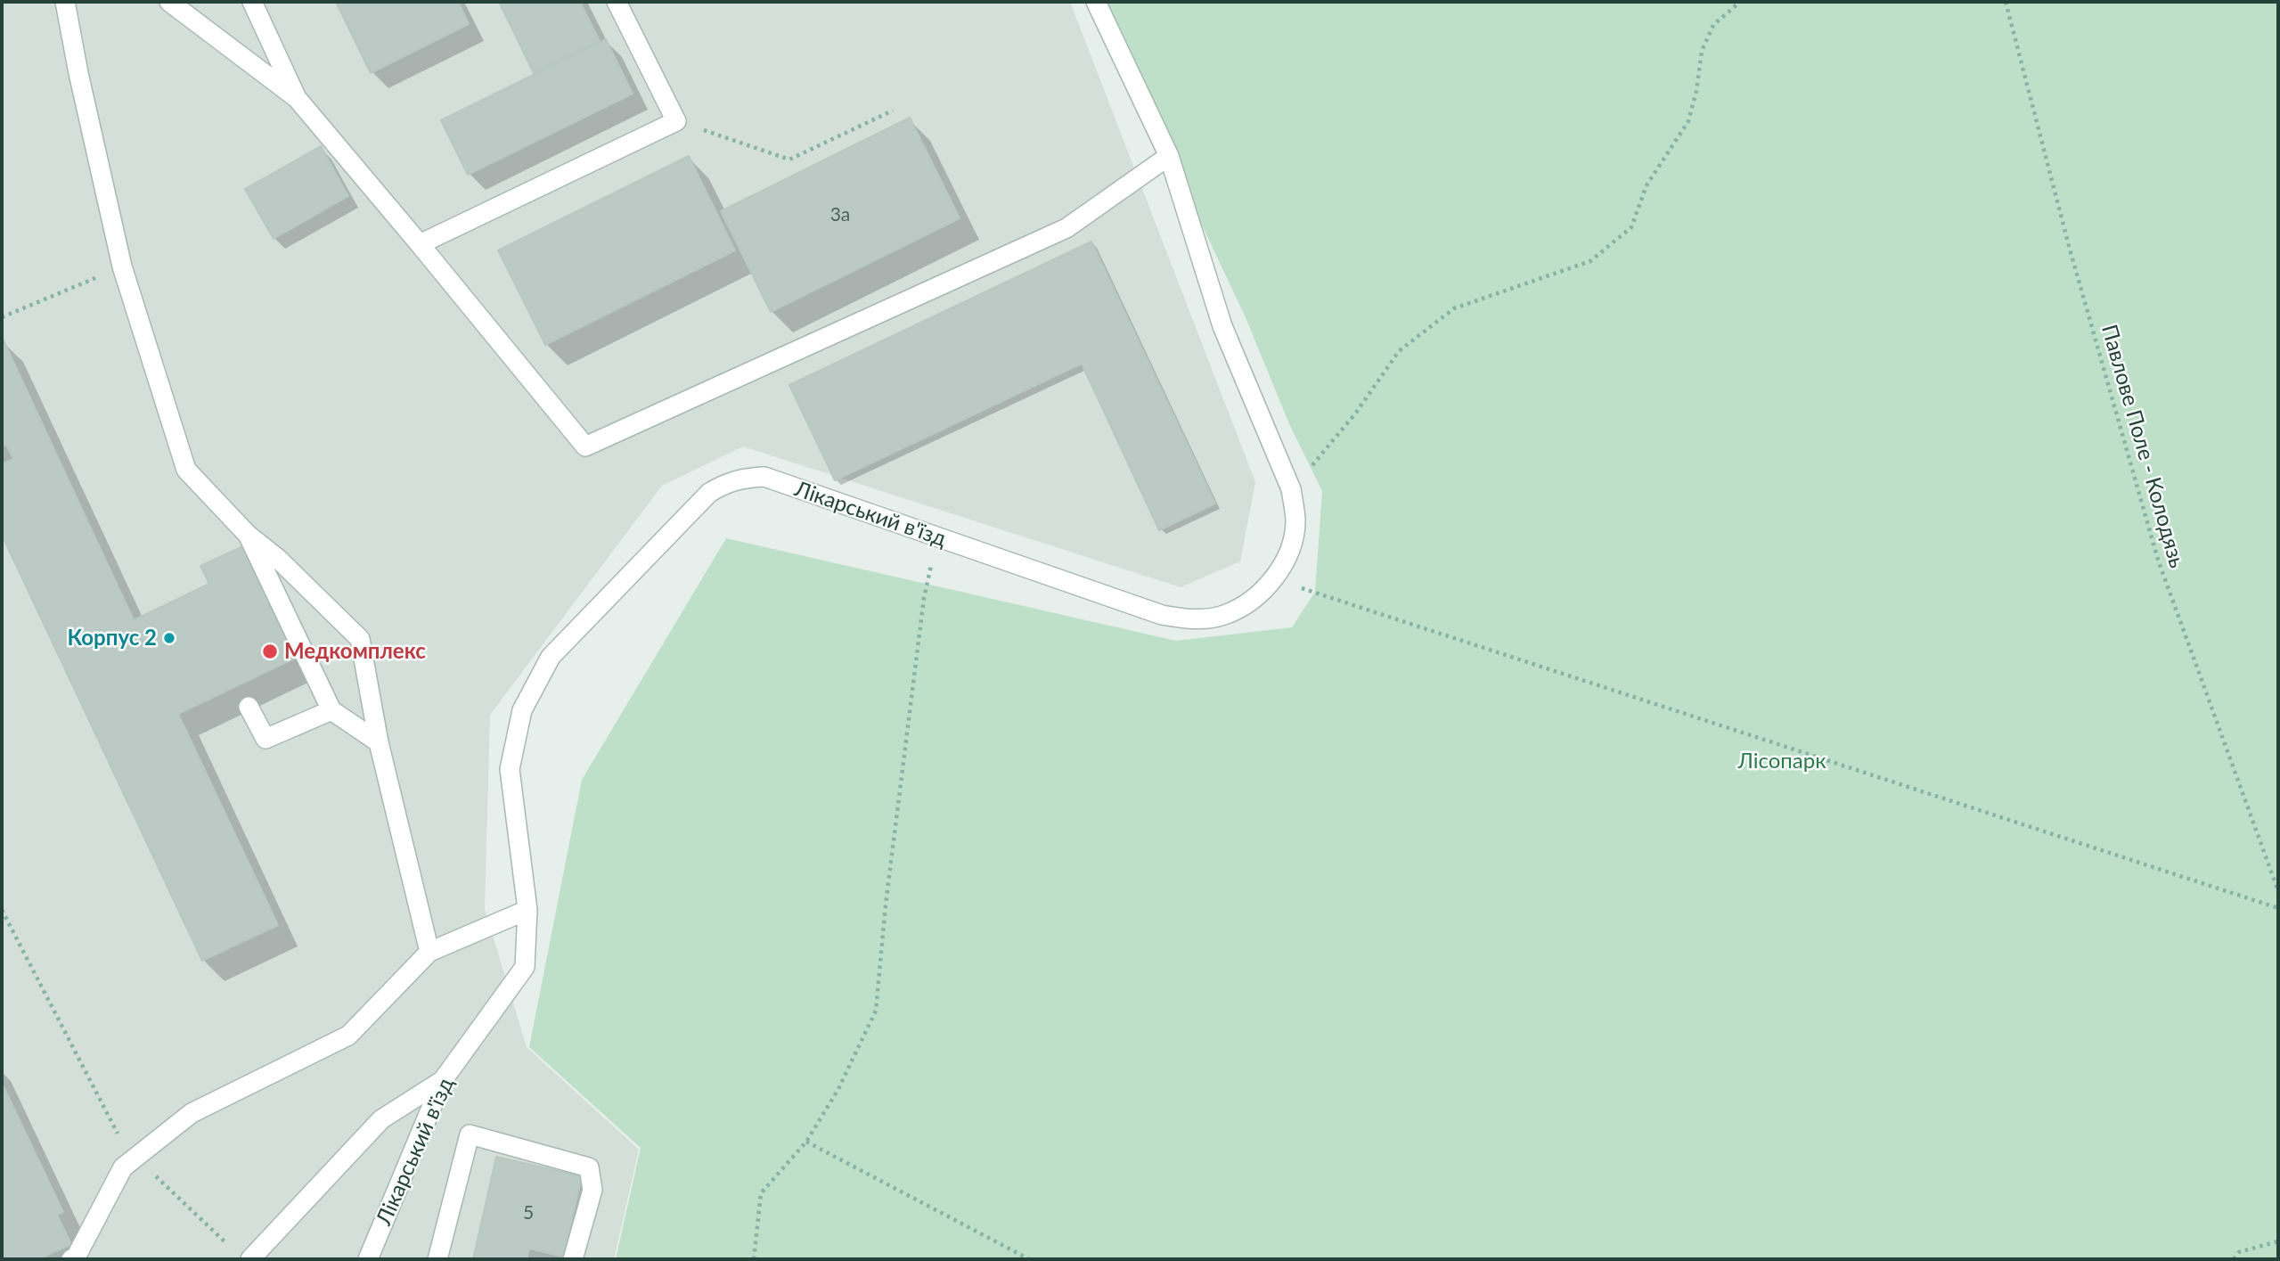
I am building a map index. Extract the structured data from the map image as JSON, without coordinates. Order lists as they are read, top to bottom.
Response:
{
  "streets": {
    "street": ["Лікарський в'їзд"],
    "path": ["Павлове Поле - Колодязь"]
  },
  "parks": ["Лісопарк"],
  "places": ["Корпус 2", "Медкомплекс"],
  "house_numbers": ["3а", "5"]
}
